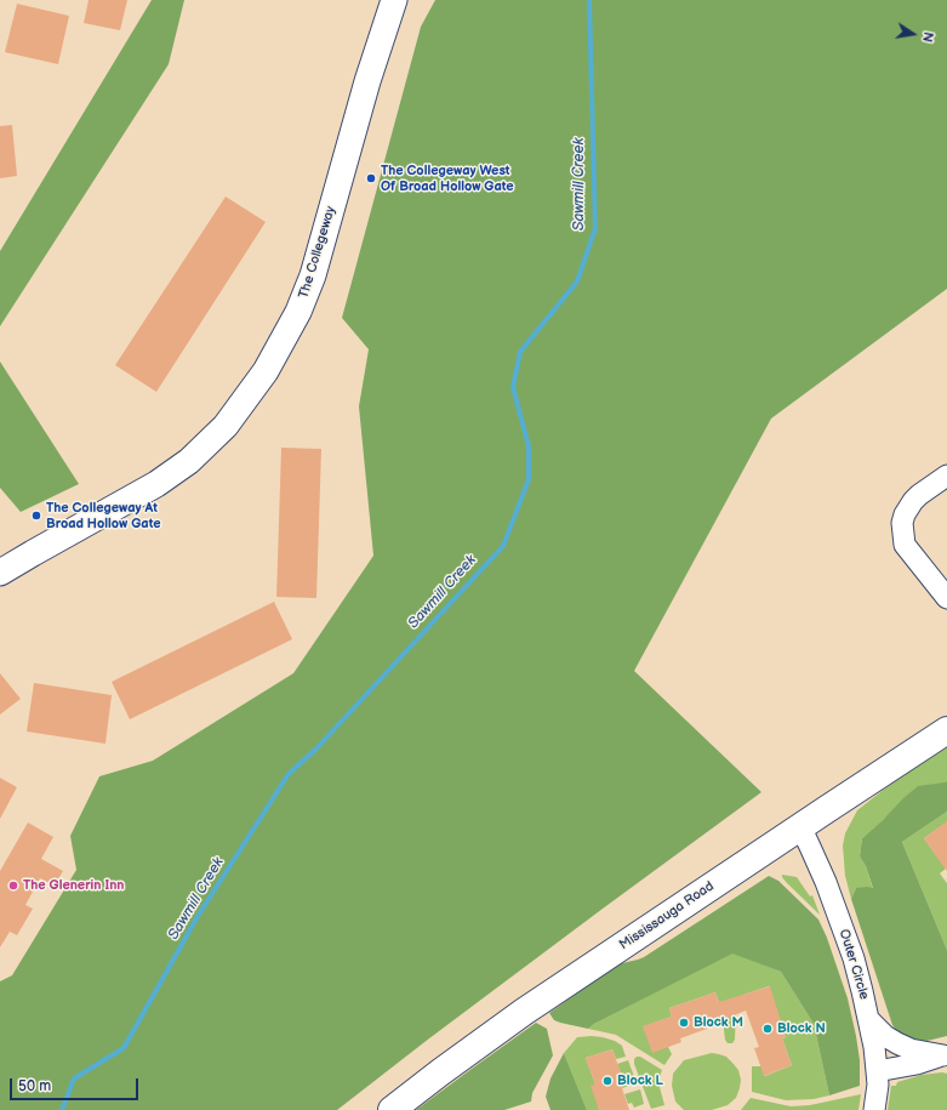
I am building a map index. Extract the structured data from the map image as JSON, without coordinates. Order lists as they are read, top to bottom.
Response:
{
  "streets": {
    "main road": ["Mississauga Road"],
    "street": ["The Collegeway", "Outer Circle"]
  },
  "crossings": [
    ["Mississauga Road", "Outer Circle"]
  ],
  "water": ["Sawmill Creek"],
  "places": [
    "The Collegeway West Of Broad Hollow Gate",
    "The Collegeway At Broad Hollow Gate",
    "The Glenerin Inn",
    "Block M",
    "Block N",
    "Block L"
  ],
  "scale_bar": "50 m",
  "north": "right"
}
